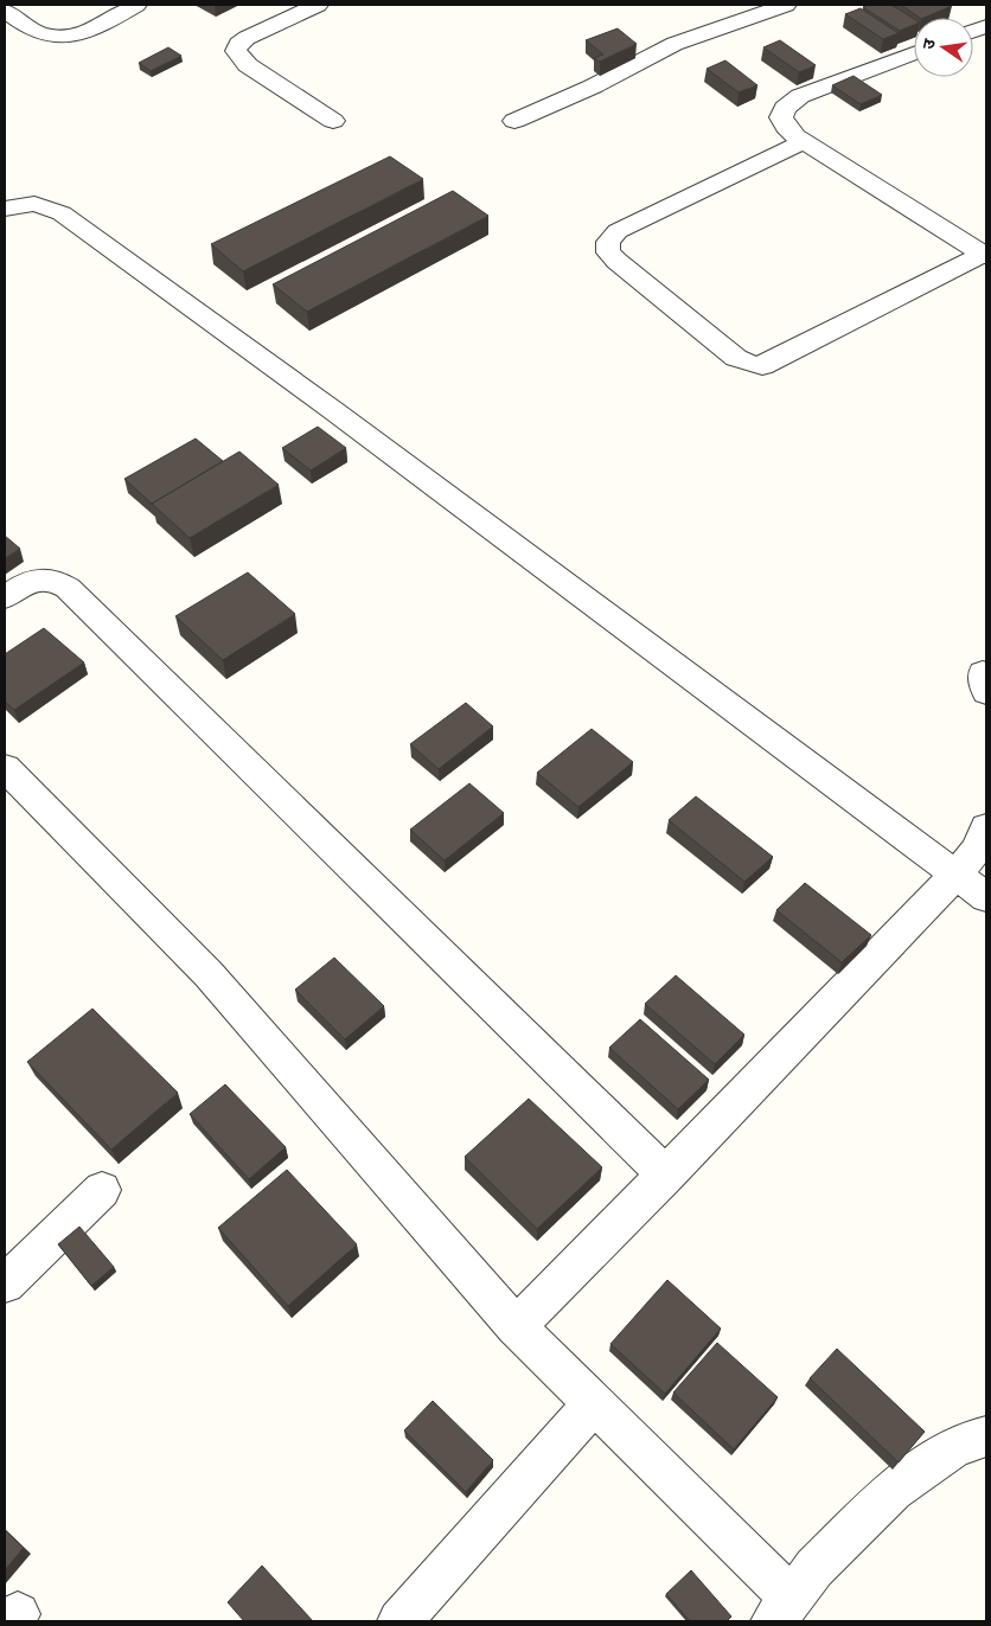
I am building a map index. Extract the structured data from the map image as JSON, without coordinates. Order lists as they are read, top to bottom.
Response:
{
  "north": "left"
}
